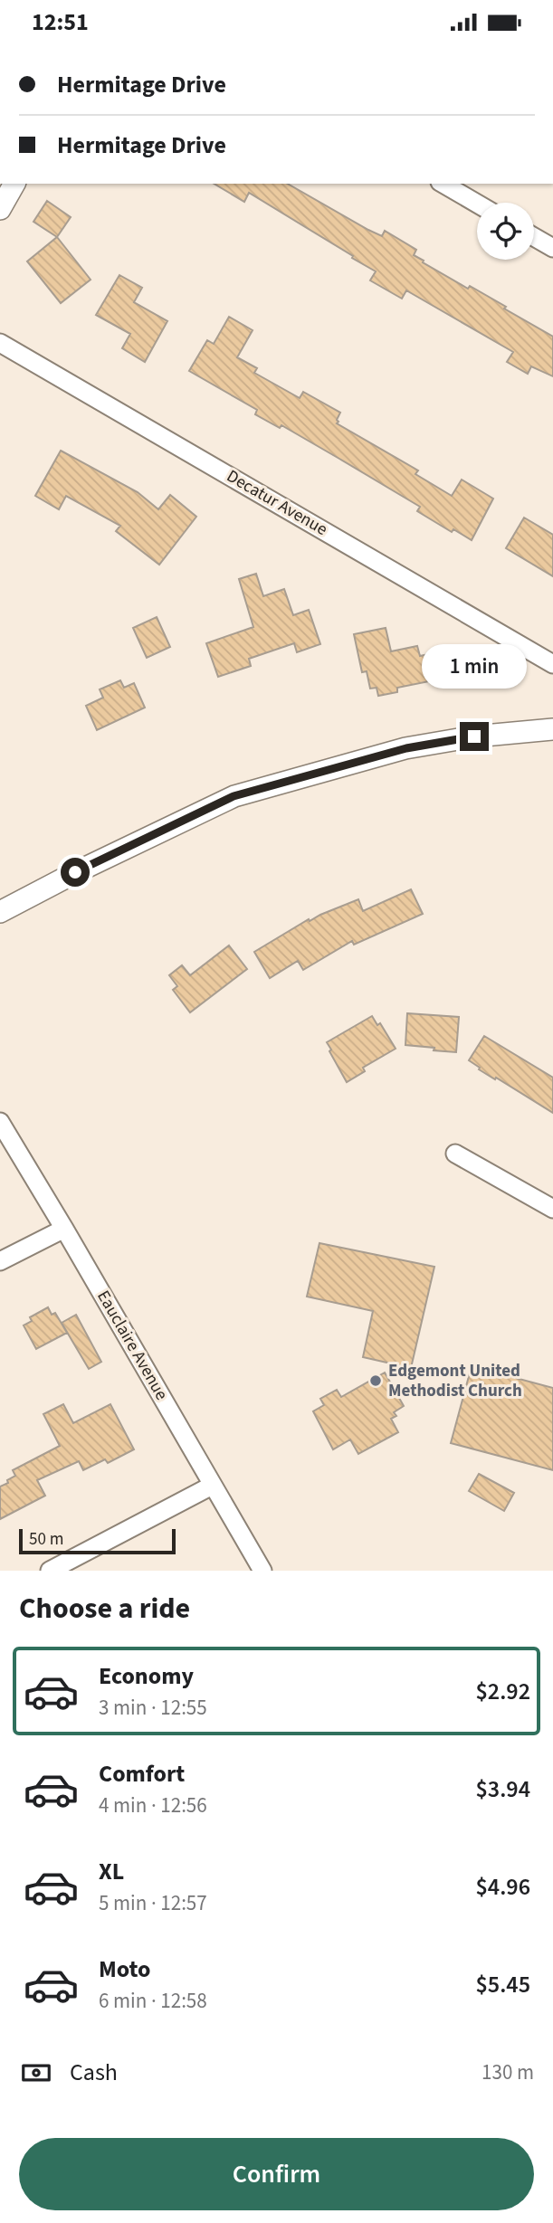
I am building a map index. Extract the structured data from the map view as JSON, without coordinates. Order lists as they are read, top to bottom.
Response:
{
  "streets": {
    "street": ["Decatur Avenue", "Eauclaire Avenue"]
  },
  "places": ["Edgemont United Methodist Church"],
  "scale_bar": "50 m",
  "page": {
    "status": "12:51",
    "banner": ["Hermitage Drive", "Hermitage Drive"],
    "bubble": "1 min",
    "scale": "50 m",
    "heading": "Choose a ride",
    "list": [
      {
        "name": "Economy",
        "note": "3 min · 12:55",
        "value": "$2.92"
      },
      {
        "name": "Comfort",
        "note": "4 min · 12:56",
        "value": "$3.94"
      },
      {
        "name": "XL",
        "note": "5 min · 12:57",
        "value": "$4.96"
      },
      {
        "name": "Moto",
        "note": "6 min · 12:58",
        "value": "$5.45"
      }
    ],
    "pay": ["Cash", "130 m"],
    "buttons": "Confirm"
  }
}
